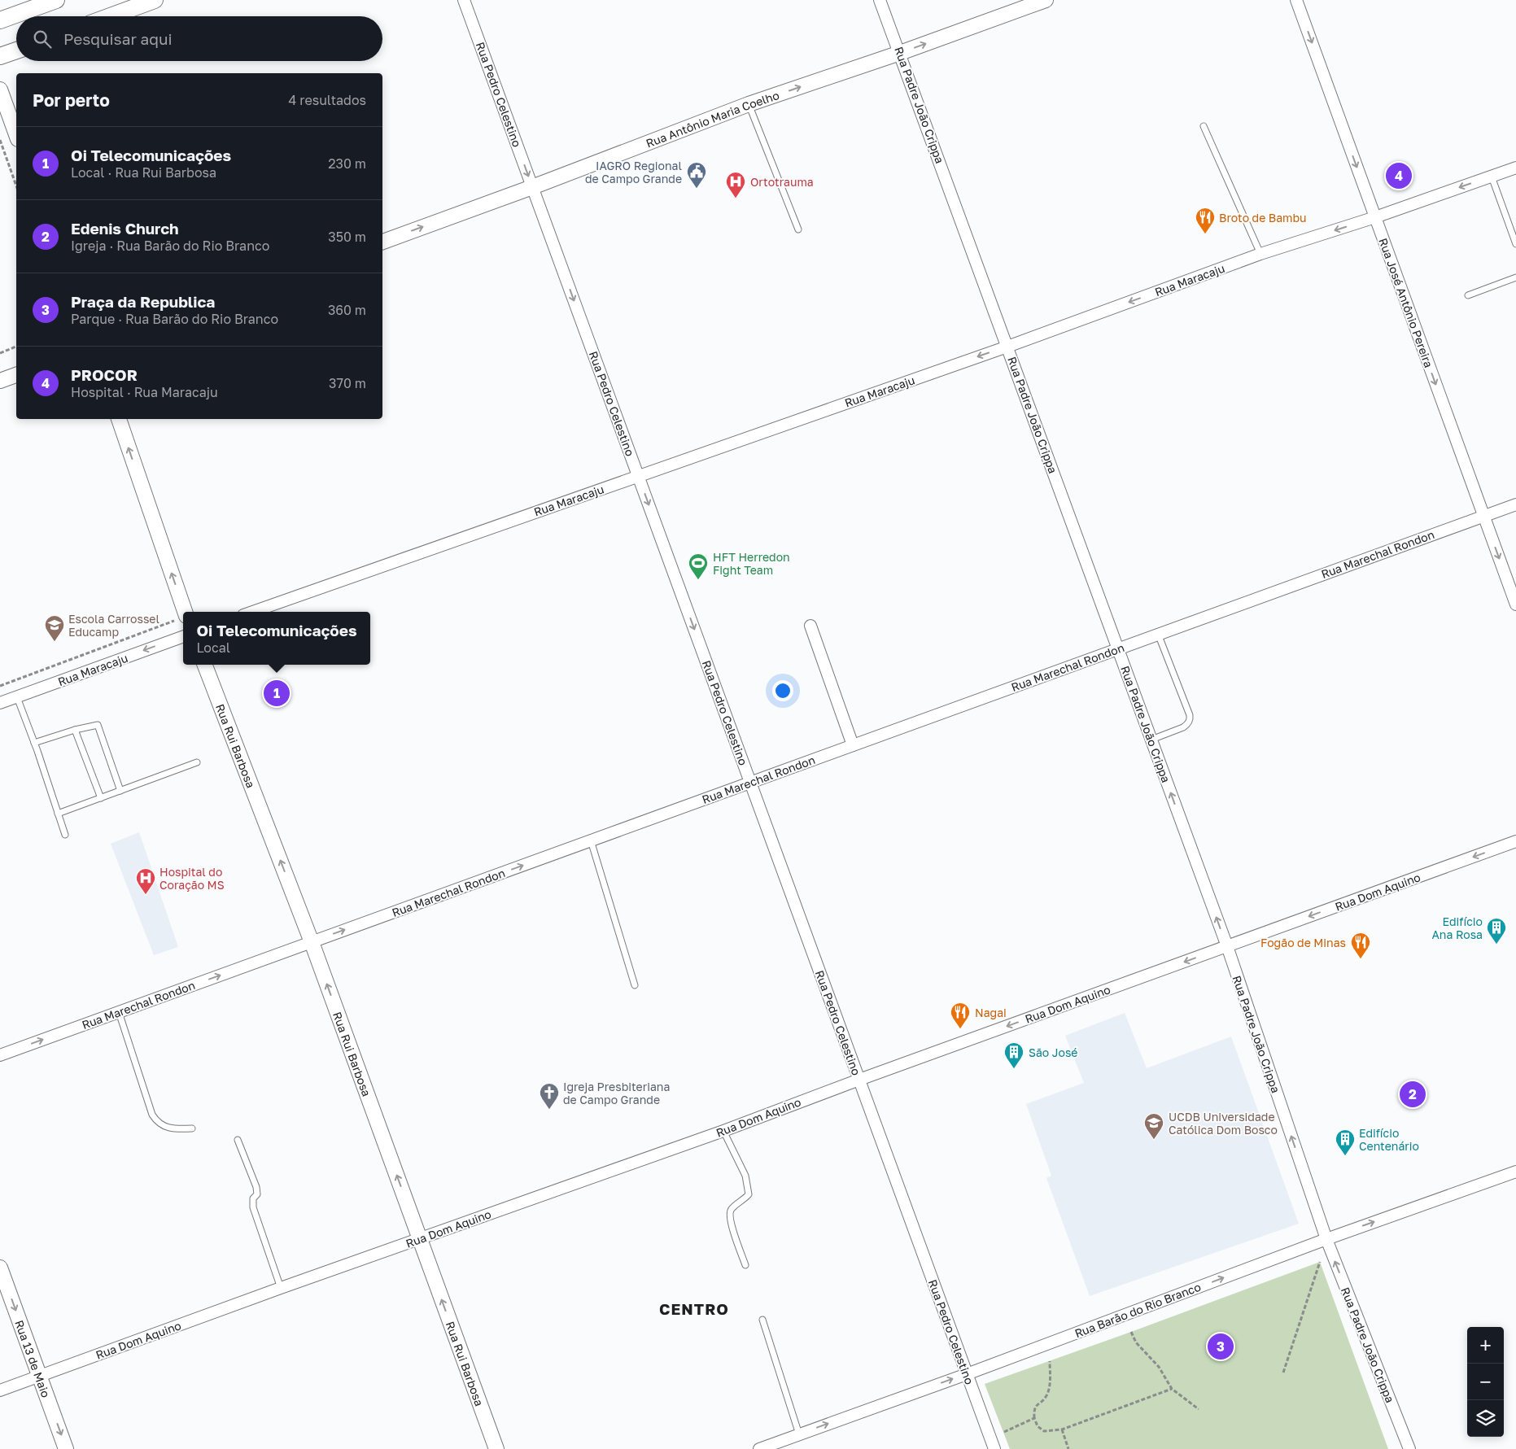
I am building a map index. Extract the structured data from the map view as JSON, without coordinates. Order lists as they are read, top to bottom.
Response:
{
  "streets": {
    "street": [
      "Rua Pedro Celestino",
      "Rua Padre João Crippa",
      "Rua Antônio Maria Coelho",
      "Rua Maracaju",
      "Rua José Antônio Pereira",
      "Rua Marechal Rondon",
      "Rua Rui Barbosa",
      "Rua Dom Aquino",
      "Rua Barão do Rio Branco",
      "Rua 13 de Maio"
    ]
  },
  "crossings": [
    ["Rua Pedro Celestino", "Rua Antônio Maria Coelho"],
    ["Rua Pedro Celestino", "Rua Maracaju"],
    ["Rua Pedro Celestino", "Rua Marechal Rondon"],
    ["Rua Pedro Celestino", "Rua Dom Aquino"],
    ["Rua Pedro Celestino", "Rua Barão do Rio Branco"],
    ["Rua Padre João Crippa", "Rua Antônio Maria Coelho"],
    ["Rua Padre João Crippa", "Rua Maracaju"],
    ["Rua Padre João Crippa", "Rua Marechal Rondon"],
    ["Rua Padre João Crippa", "Rua Dom Aquino"],
    ["Rua Padre João Crippa", "Rua Barão do Rio Branco"],
    ["Rua Maracaju", "Rua José Antônio Pereira"],
    ["Rua José Antônio Pereira", "Rua Marechal Rondon"],
    ["Rua Marechal Rondon", "Rua Rui Barbosa"],
    ["Rua Rui Barbosa", "Rua Dom Aquino"],
    ["Rua Dom Aquino", "Rua 13 de Maio"]
  ],
  "one_way": [
    "Rua Pedro Celestino",
    "Rua Padre João Crippa",
    "Rua Antônio Maria Coelho",
    "Rua Maracaju",
    "Rua José Antônio Pereira",
    "Rua Marechal Rondon",
    "Rua Rui Barbosa",
    "Rua Dom Aquino",
    "Rua Barão do Rio Branco",
    "Rua 13 de Maio"
  ],
  "districts": ["CENTRO"],
  "places": {
    "public building": ["IAGRO Regional de Campo Grande"],
    "hospital": ["Ortotrauma", "Hospital do Coração MS"],
    "restaurant": ["Broto de Bambu", "Fogão de Minas", "Nagai"],
    "sports": ["HFT Herredon Fight Team"],
    "school or university": ["Escola Carrossel Educamp", "UCDB Universidade Católica Dom Bosco"],
    "building": ["Edifício Ana Rosa", "São José", "Edifício Centenário"],
    "church": ["Igreja Presbiteriana de Campo Grande"]
  },
  "page": {
    "search": "Pesquisar aqui",
    "heading": ["Por perto", "4 resultados"],
    "list": [
      {
        "mark": "1",
        "name": "Oi Telecomunicações",
        "note": "Local · Rua Rui Barbosa",
        "value": "230 m"
      },
      {
        "mark": "2",
        "name": "Edenis Church",
        "note": "Igreja · Rua Barão do Rio Branco",
        "value": "350 m"
      },
      {
        "mark": "3",
        "name": "Praça da Republica",
        "note": "Parque · Rua Barão do Rio Branco",
        "value": "360 m"
      },
      {
        "mark": "4",
        "name": "PROCOR",
        "note": "Hospital · Rua Maracaju",
        "value": "370 m"
      }
    ],
    "pins": [
      "4",
      "1",
      "2",
      "3"
    ],
    "popup": ["Oi Telecomunicações", "Local"],
    "map_buttons": ["+", "−"]
  }
}
